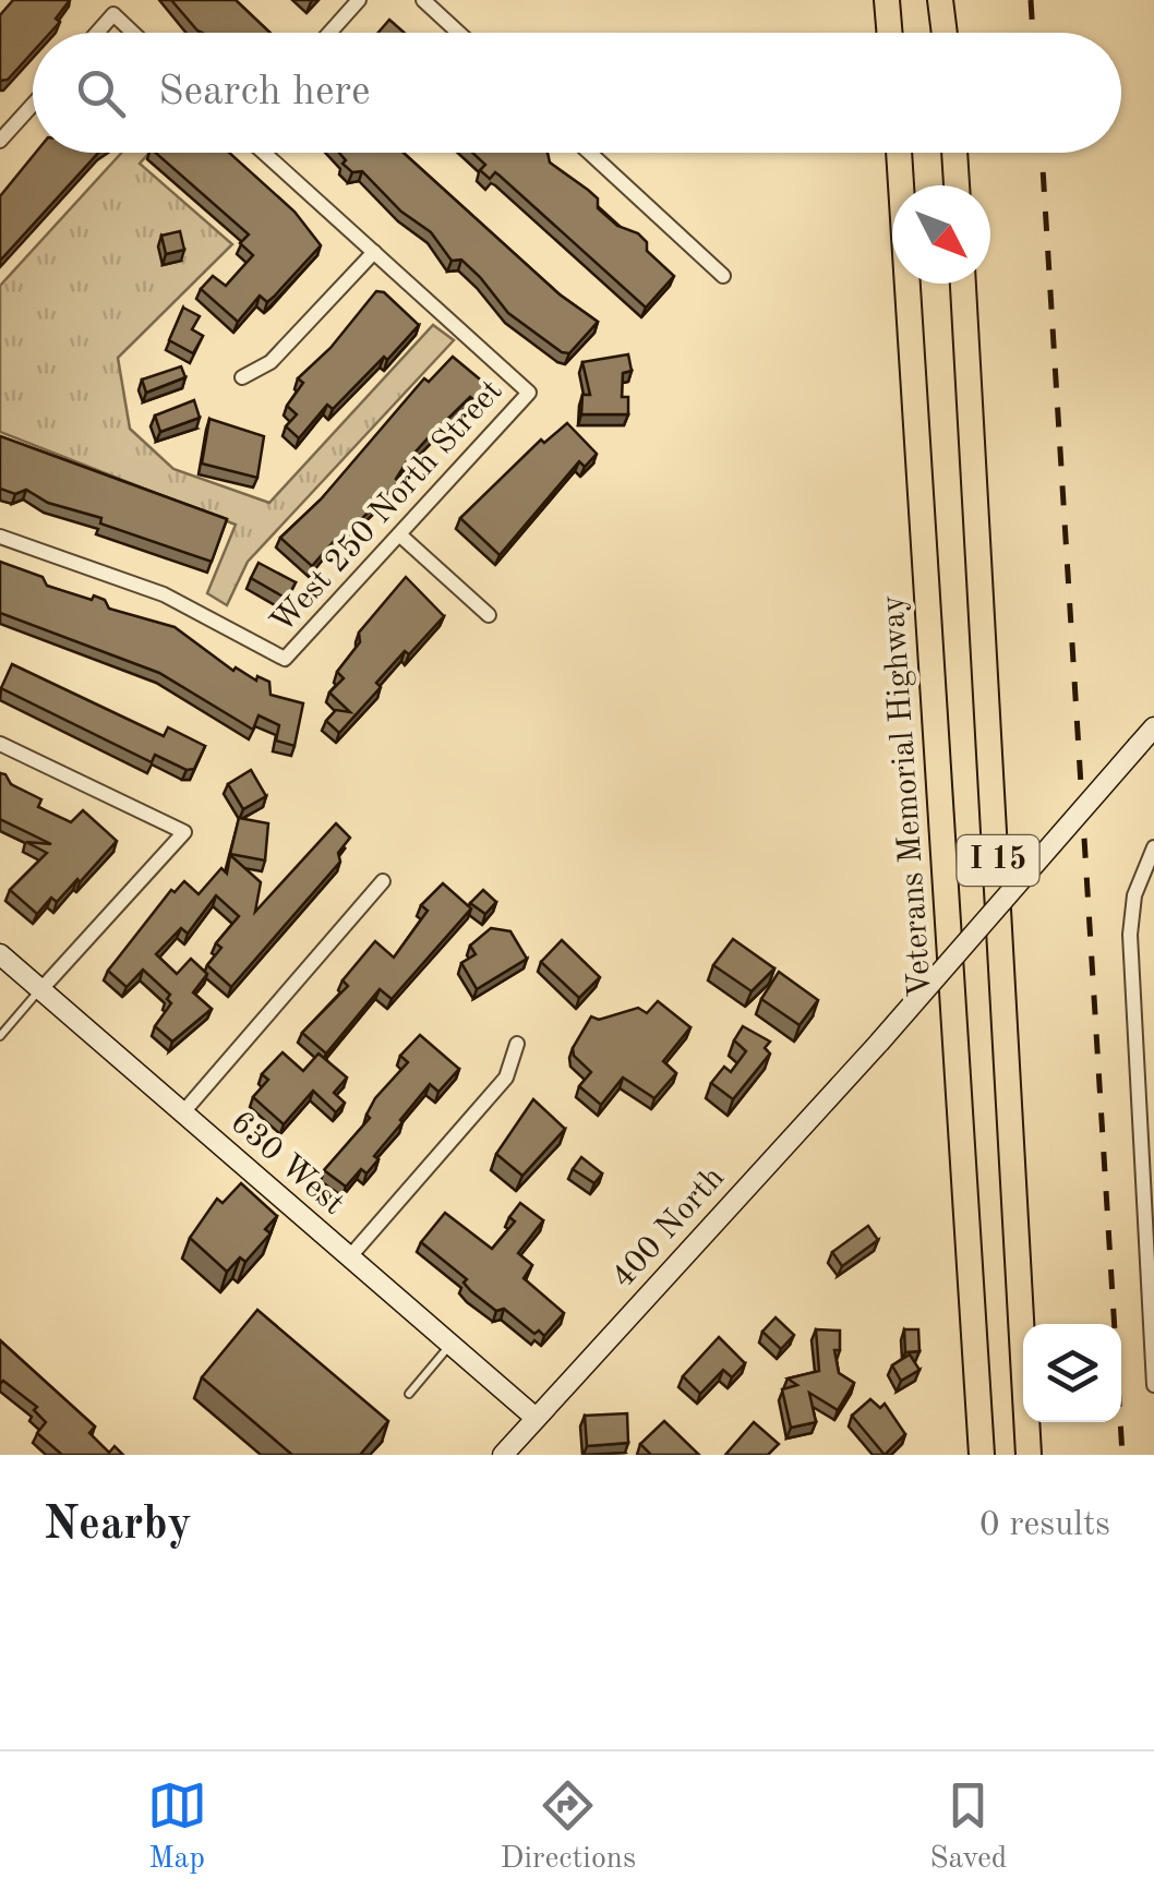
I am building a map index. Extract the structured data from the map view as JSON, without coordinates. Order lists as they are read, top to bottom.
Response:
{
  "streets": {
    "highway": ["Veterans Memorial Highway", "I 15"],
    "main road": ["630 West", "400 North"],
    "street": ["West 250 North Street"]
  },
  "crossings": [
    ["630 West", "400 North"]
  ],
  "north": "bottom right",
  "page": {
    "search": "Search here",
    "heading": ["Nearby", "0 results"],
    "nav": ["Map", "Directions", "Saved"]
  }
}
